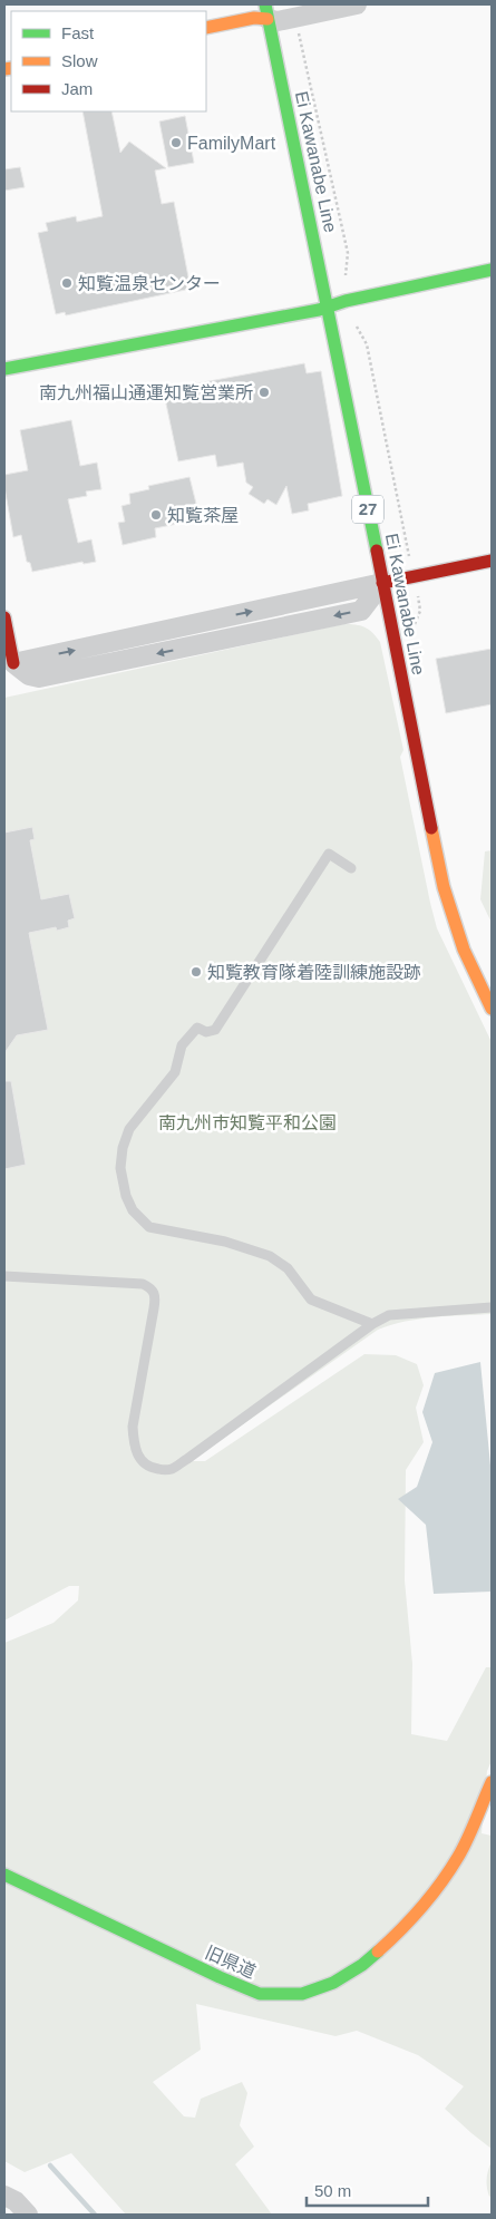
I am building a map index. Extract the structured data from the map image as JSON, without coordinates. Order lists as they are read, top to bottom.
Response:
{
  "streets": {
    "street": ["Ei Kawanabe Line", "27", "旧県道"]
  },
  "parks": ["南九州市知覧平和公園"],
  "places": [
    "FamilyMart",
    "知覧温泉センター",
    "南九州福山通運知覧営業所",
    "知覧茶屋",
    "知覧教育隊着陸訓練施設跡"
  ],
  "legend": ["Fast", "Slow", "Jam"],
  "scale_bar": "50 m"
}
